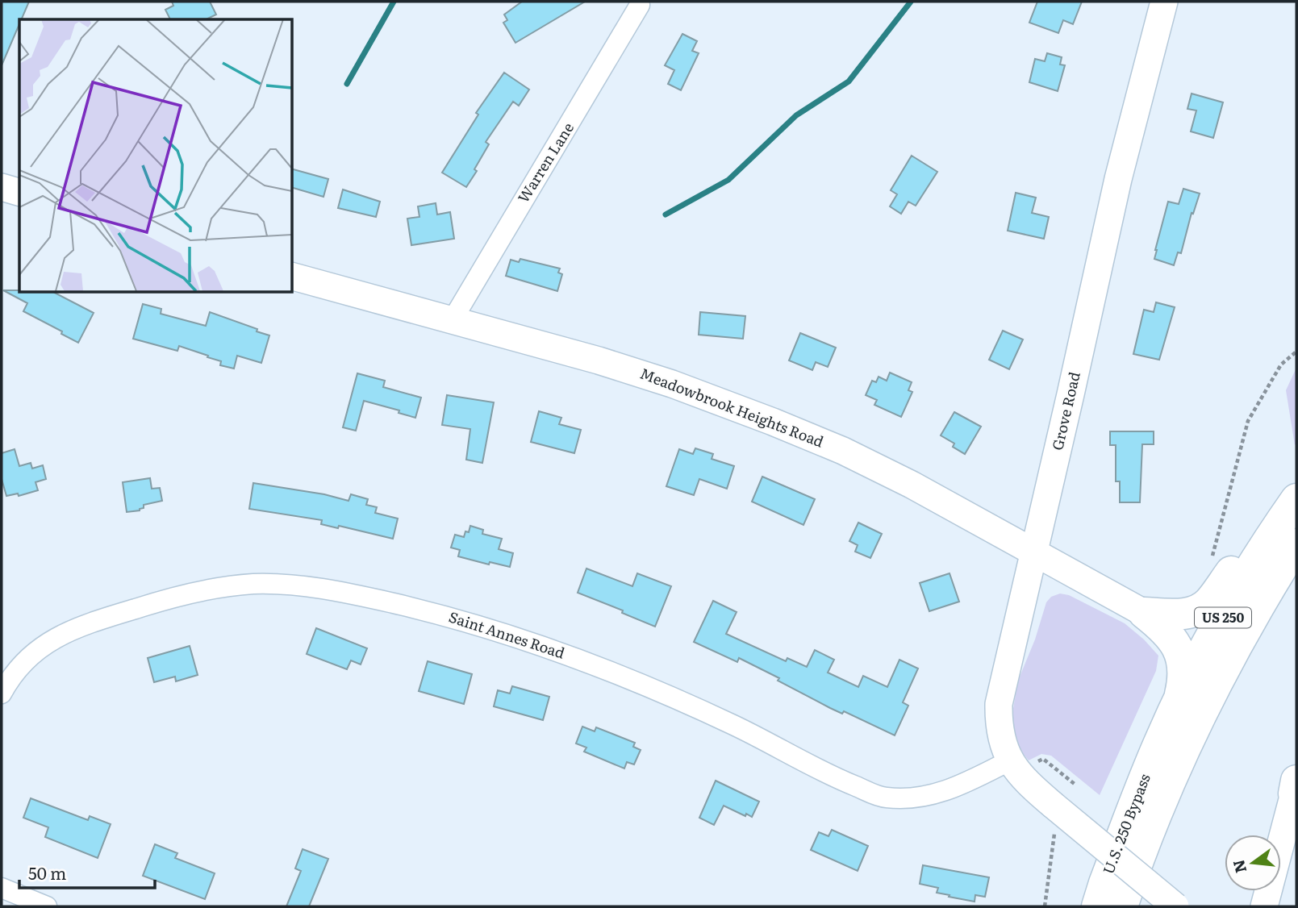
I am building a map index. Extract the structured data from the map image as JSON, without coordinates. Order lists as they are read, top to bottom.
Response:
{
  "streets": {
    "highway": ["US 250", "U.S. 250 Bypass"],
    "street": [
      "Warren Lane",
      "Meadowbrook Heights Road",
      "Grove Road",
      "Saint Annes Road"
    ]
  },
  "crossings": [
    ["Warren Lane", "Meadowbrook Heights Road"],
    ["Meadowbrook Heights Road", "Grove Road"],
    ["Grove Road", "Saint Annes Road"],
    ["US 250", "U.S. 250 Bypass"]
  ],
  "scale_bar": "50 m",
  "north": "left"
}
